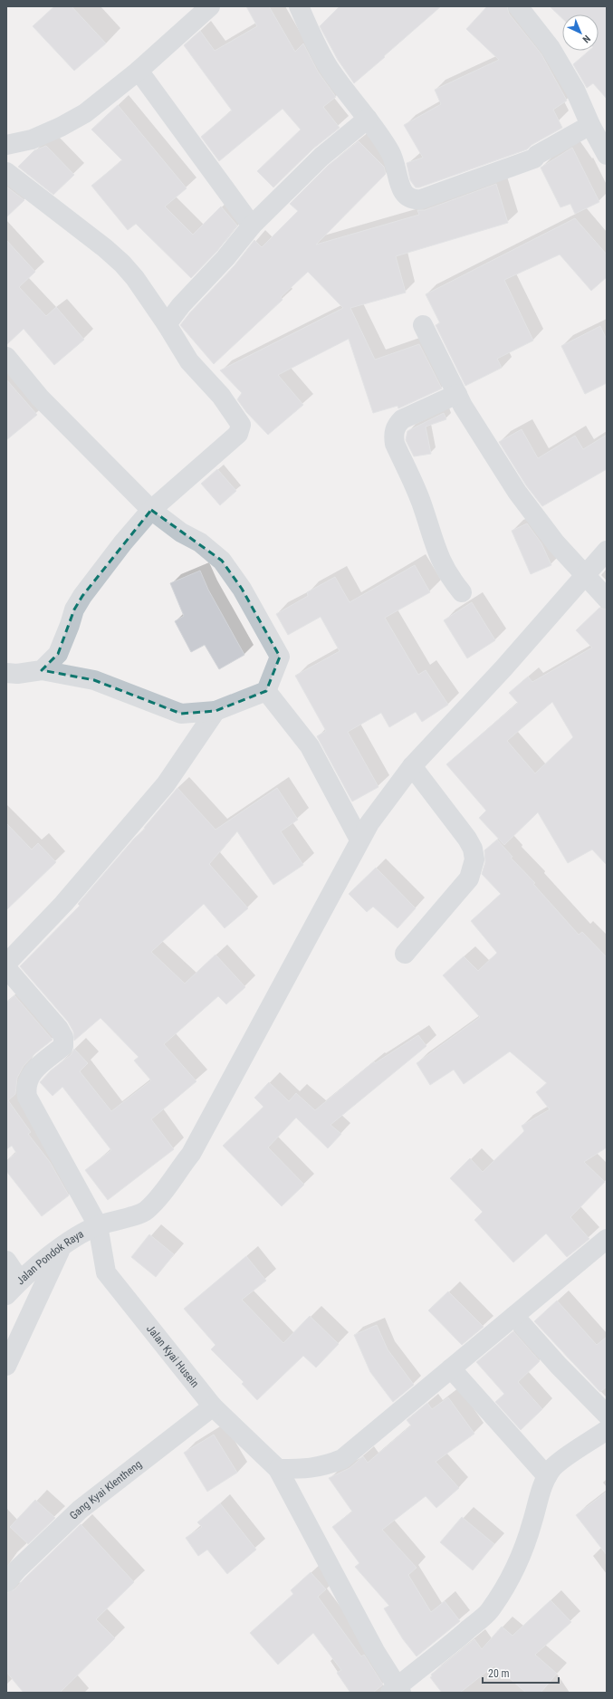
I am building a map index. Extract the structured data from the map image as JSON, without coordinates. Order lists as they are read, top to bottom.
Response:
{
  "streets": {
    "street": ["Jalan Pondok Raya", "Jalan Kyai Husein", "Gang Kyai Klentheng"]
  },
  "crossings": [
    ["Jalan Pondok Raya", "Jalan Kyai Husein"],
    ["Jalan Kyai Husein", "Gang Kyai Klentheng"]
  ],
  "scale_bar": "20 m",
  "north": "bottom right"
}
